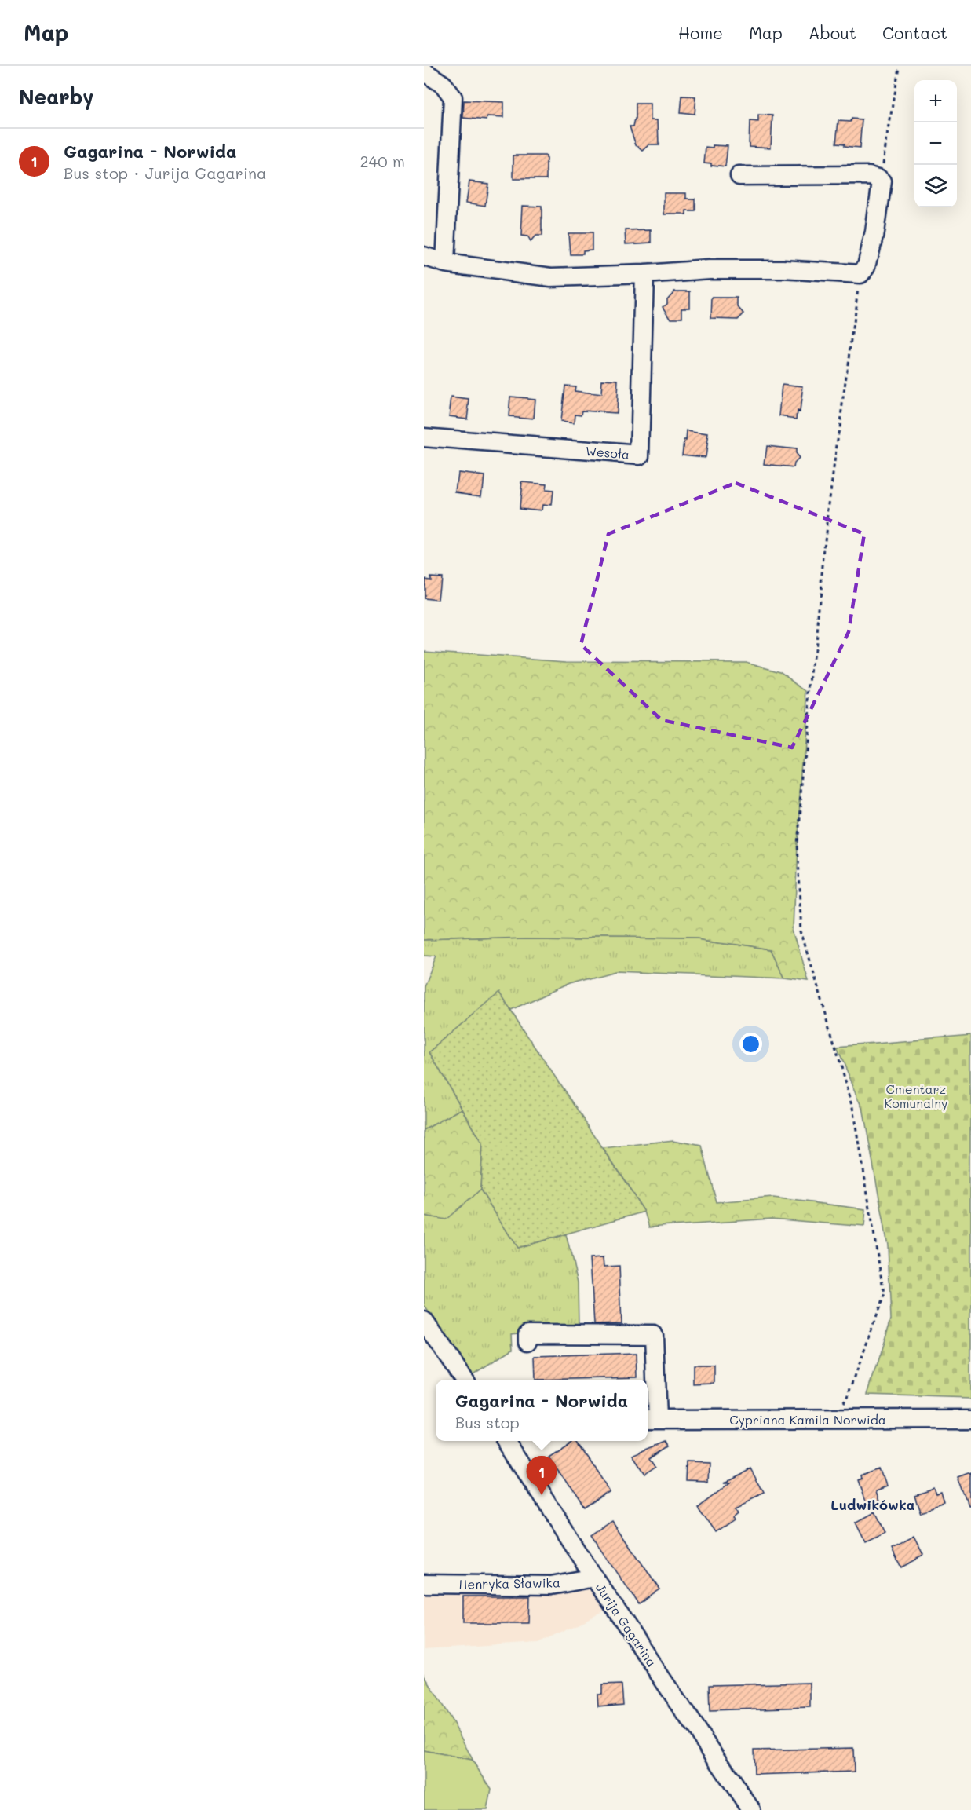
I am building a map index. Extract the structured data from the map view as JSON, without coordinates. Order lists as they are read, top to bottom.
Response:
{
  "streets": {
    "street": [
      "Wesoła",
      "Cypriana Kamila Norwida",
      "Henryka Sławika",
      "Jurija Gagarina"
    ]
  },
  "crossings": [
    ["Henryka Sławika", "Jurija Gagarina"]
  ],
  "districts": ["Ludwikówka"],
  "parks": ["Cmentarz Komunalny"],
  "page": {
    "header": "Map",
    "nav": [
      "Home",
      "Map",
      "About",
      "Contact"
    ],
    "heading": "Nearby",
    "map_buttons": ["+", "−"],
    "list": [
      {
        "mark": "1",
        "name": "Gagarina - Norwida",
        "note": "Bus stop · Jurija Gagarina",
        "value": "240 m"
      }
    ],
    "popup": ["Gagarina - Norwida", "Bus stop"],
    "pins": "1"
  }
}
